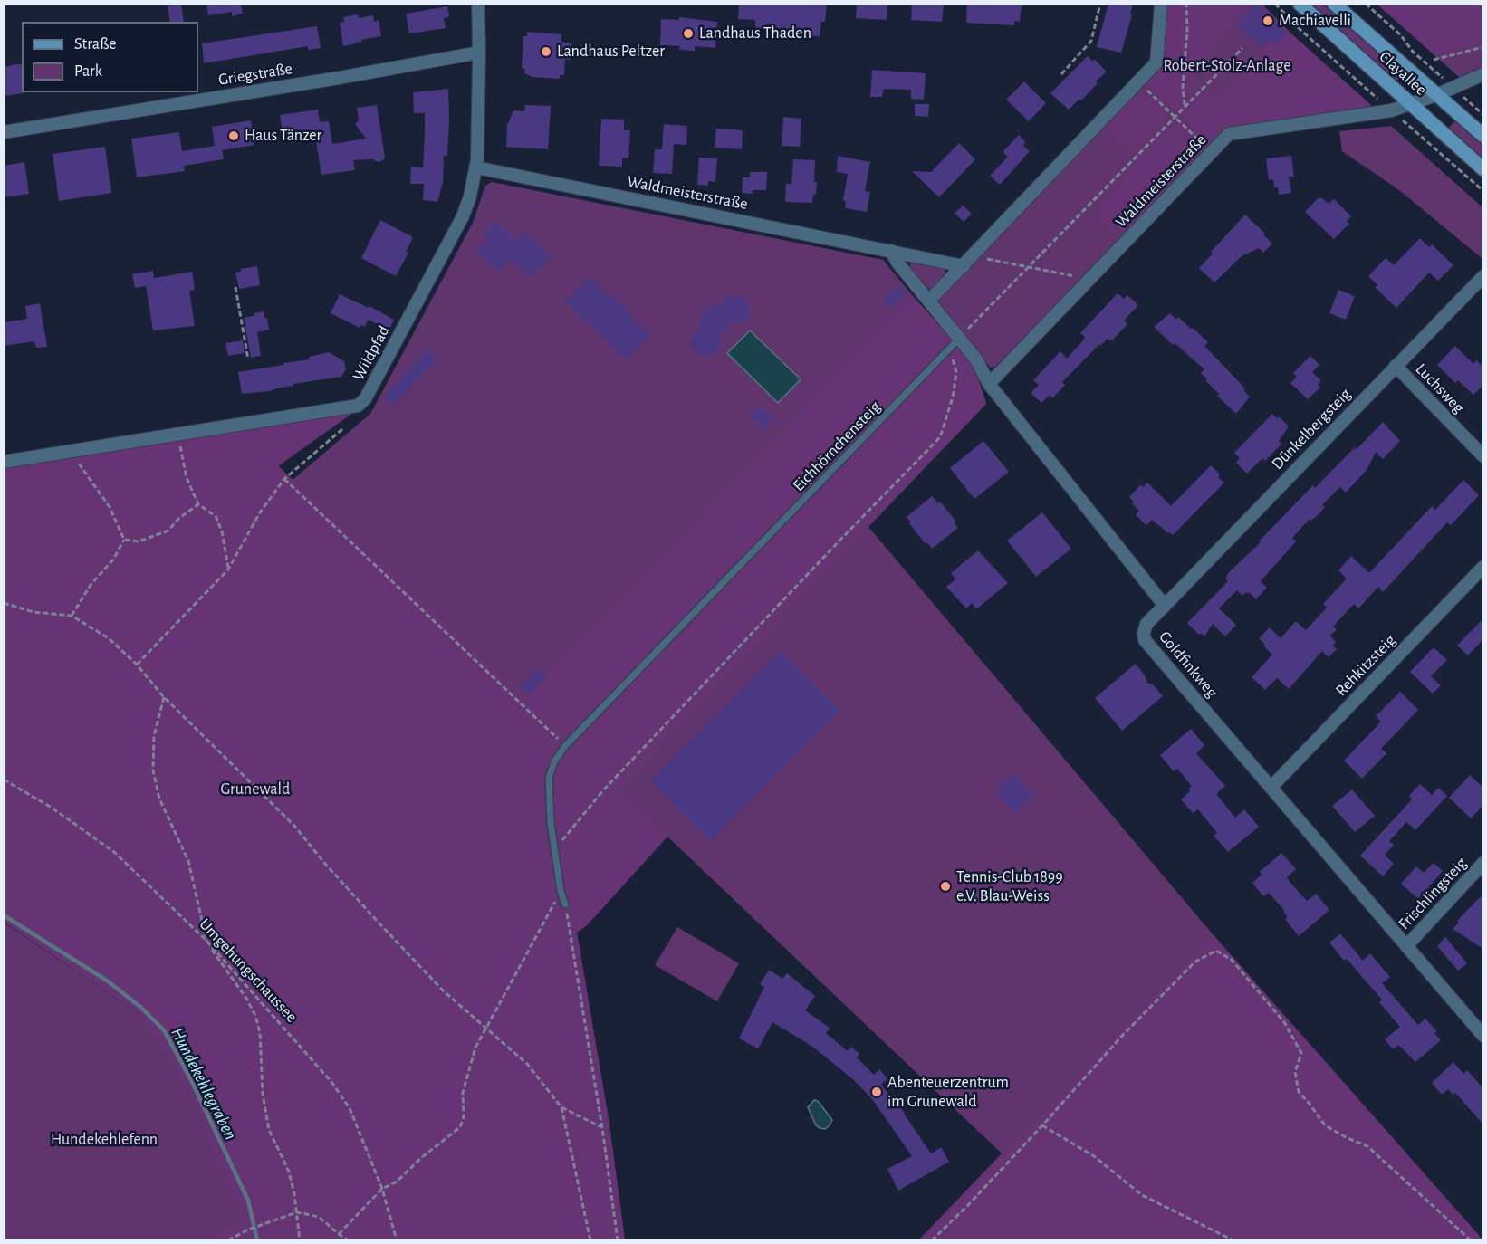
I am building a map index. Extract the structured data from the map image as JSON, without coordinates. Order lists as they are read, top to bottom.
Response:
{
  "streets": {
    "main road": ["Clayallee"],
    "street": [
      "Griegstraße",
      "Waldmeisterstraße",
      "Wildpfad",
      "Luchsweg",
      "Dünkelbergsteig",
      "Goldfinkweg",
      "Rehkitzsteig",
      "Frischlingsteig"
    ],
    "lane": ["Eichhörnchensteig"],
    "path": ["Umgehungschaussee"]
  },
  "crossings": [
    ["Clayallee", "Waldmeisterstraße"],
    ["Griegstraße", "Wildpfad"],
    ["Waldmeisterstraße", "Wildpfad"],
    ["Waldmeisterstraße", "Goldfinkweg"],
    ["Luchsweg", "Dünkelbergsteig"],
    ["Dünkelbergsteig", "Goldfinkweg"],
    ["Eichhörnchensteig", "Goldfinkweg"],
    ["Goldfinkweg", "Rehkitzsteig"],
    ["Goldfinkweg", "Frischlingsteig"]
  ],
  "water": ["Hundekehlegraben"],
  "parks": ["Robert-Stolz-Anlage", "Grunewald", "Hundekehlefenn"],
  "places": [
    "Machiavelli",
    "Landhaus Thaden",
    "Landhaus Peltzer",
    "Haus Tänzer",
    "Tennis-Club 1899 e.V. Blau-Weiss",
    "Abenteuerzentrum im Grunewald"
  ],
  "legend": ["Straße", "Park"]
}
